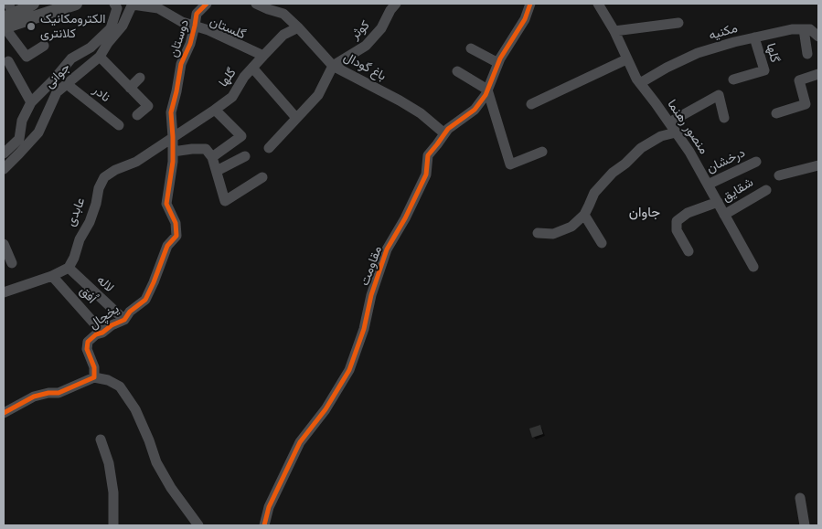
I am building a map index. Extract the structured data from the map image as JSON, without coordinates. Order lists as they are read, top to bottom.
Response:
{
  "streets": {
    "street": [
      "گلستان",
      "کوثر",
      "مکنیه",
      "دوستان",
      "گلها",
      "باغ گودال",
      "جوانی",
      "نادر",
      "منصور رهنما",
      "درخشان",
      "شقایق",
      "عابدی",
      "مقاومت",
      "لاله",
      "اُفق",
      "یخچال"
    ]
  },
  "crossings": [
    ["گلستان", "دوستان"],
    ["گلستان", "گلها"],
    ["گلستان", "جوانی"],
    ["کوثر", "باغ گودال"],
    ["مکنیه", "گلها"],
    ["مکنیه", "منصور رهنما"],
    ["دوستان", "گلها"],
    ["دوستان", "عابدی"],
    ["دوستان", "یخچال"],
    ["گلها", "باغ گودال"],
    ["گلها", "عابدی"],
    ["گلها", "یخچال"],
    ["باغ گودال", "مقاومت"],
    ["جوانی", "نادر"],
    ["منصور رهنما", "درخشان"],
    ["منصور رهنما", "شقایق"],
    ["عابدی", "لاله"],
    ["عابدی", "یخچال"],
    ["لاله", "یخچال"],
    ["اُفق", "یخچال"]
  ],
  "districts": ["جاوان"],
  "places": ["الکترومکانیک کلانتری"]
}
